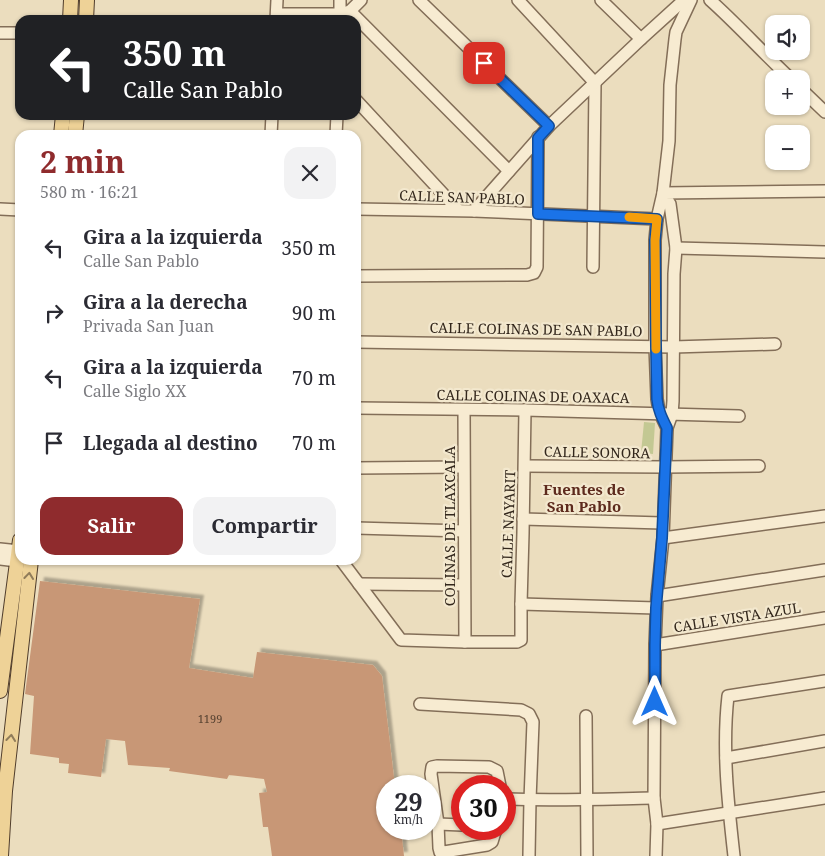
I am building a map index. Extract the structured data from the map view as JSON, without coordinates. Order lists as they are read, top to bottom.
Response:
{
  "streets": {
    "street": [
      "CALLE SAN PABLO",
      "CALLE COLINAS DE SAN PABLO",
      "CALLE COLINAS DE OAXACA",
      "CALLE SONORA",
      "CALLE NAYARIT",
      "COLINAS DE TLAXCALA",
      "CALLE VISTA AZUL"
    ]
  },
  "crossings": [
    ["CALLE COLINAS DE OAXACA", "CALLE NAYARIT"],
    ["CALLE COLINAS DE OAXACA", "COLINAS DE TLAXCALA"],
    ["CALLE SONORA", "CALLE NAYARIT"],
    ["CALLE NAYARIT", "COLINAS DE TLAXCALA"]
  ],
  "districts": ["Fuentes de San Pablo"],
  "house_numbers": ["1199"],
  "page": {
    "map_buttons": ["+", "−"],
    "turn": ["350 m", "Calle San Pablo"],
    "heading": ["2 min", "580 m · 16:21"],
    "list": [
      {
        "name": "Gira a la izquierda",
        "note": "Calle San Pablo",
        "value": "350 m"
      },
      {
        "name": "Gira a la derecha",
        "note": "Privada San Juan",
        "value": "90 m"
      },
      {
        "name": "Gira a la izquierda",
        "note": "Calle Siglo XX",
        "value": "70 m"
      },
      {
        "name": "Llegada al destino",
        "value": "70 m"
      }
    ],
    "buttons": ["Salir", "Compartir"],
    "speed": "29 km/h",
    "limit": "30"
  }
}
